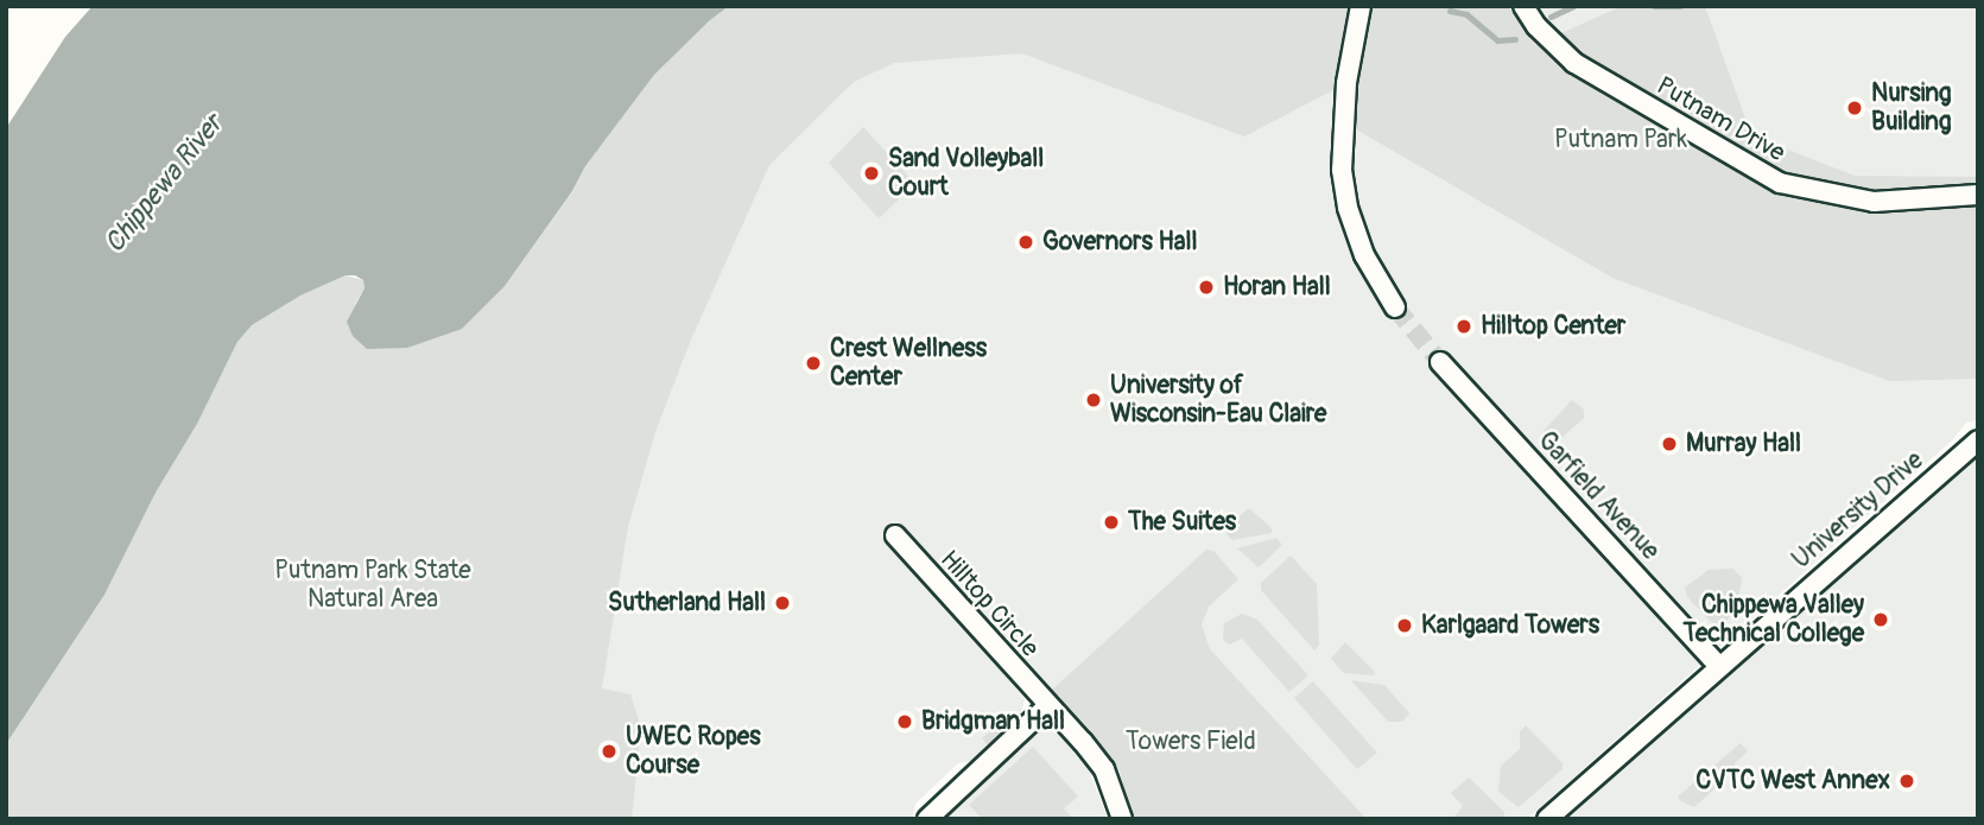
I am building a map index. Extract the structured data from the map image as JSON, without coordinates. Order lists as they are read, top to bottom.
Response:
{
  "streets": {
    "street": [
      "Putnam Drive",
      "Garfield Avenue",
      "University Drive",
      "Hilltop Circle"
    ]
  },
  "crossings": [
    ["Garfield Avenue", "University Drive"]
  ],
  "water": ["Chippewa River"],
  "parks": ["Putnam Park", "Putnam Park State Natural Area", "Towers Field"],
  "places": [
    "Nursing Building",
    "Sand Volleyball Court",
    "Governors Hall",
    "Horan Hall",
    "Hilltop Center",
    "Crest Wellness Center",
    "University of Wisconsin-Eau Claire",
    "Murray Hall",
    "The Suites",
    "Sutherland Hall",
    "Chippewa Valley Technical College",
    "Karlgaard Towers",
    "Bridgman Hall",
    "UWEC Ropes Course",
    "CVTC West Annex"
  ]
}
